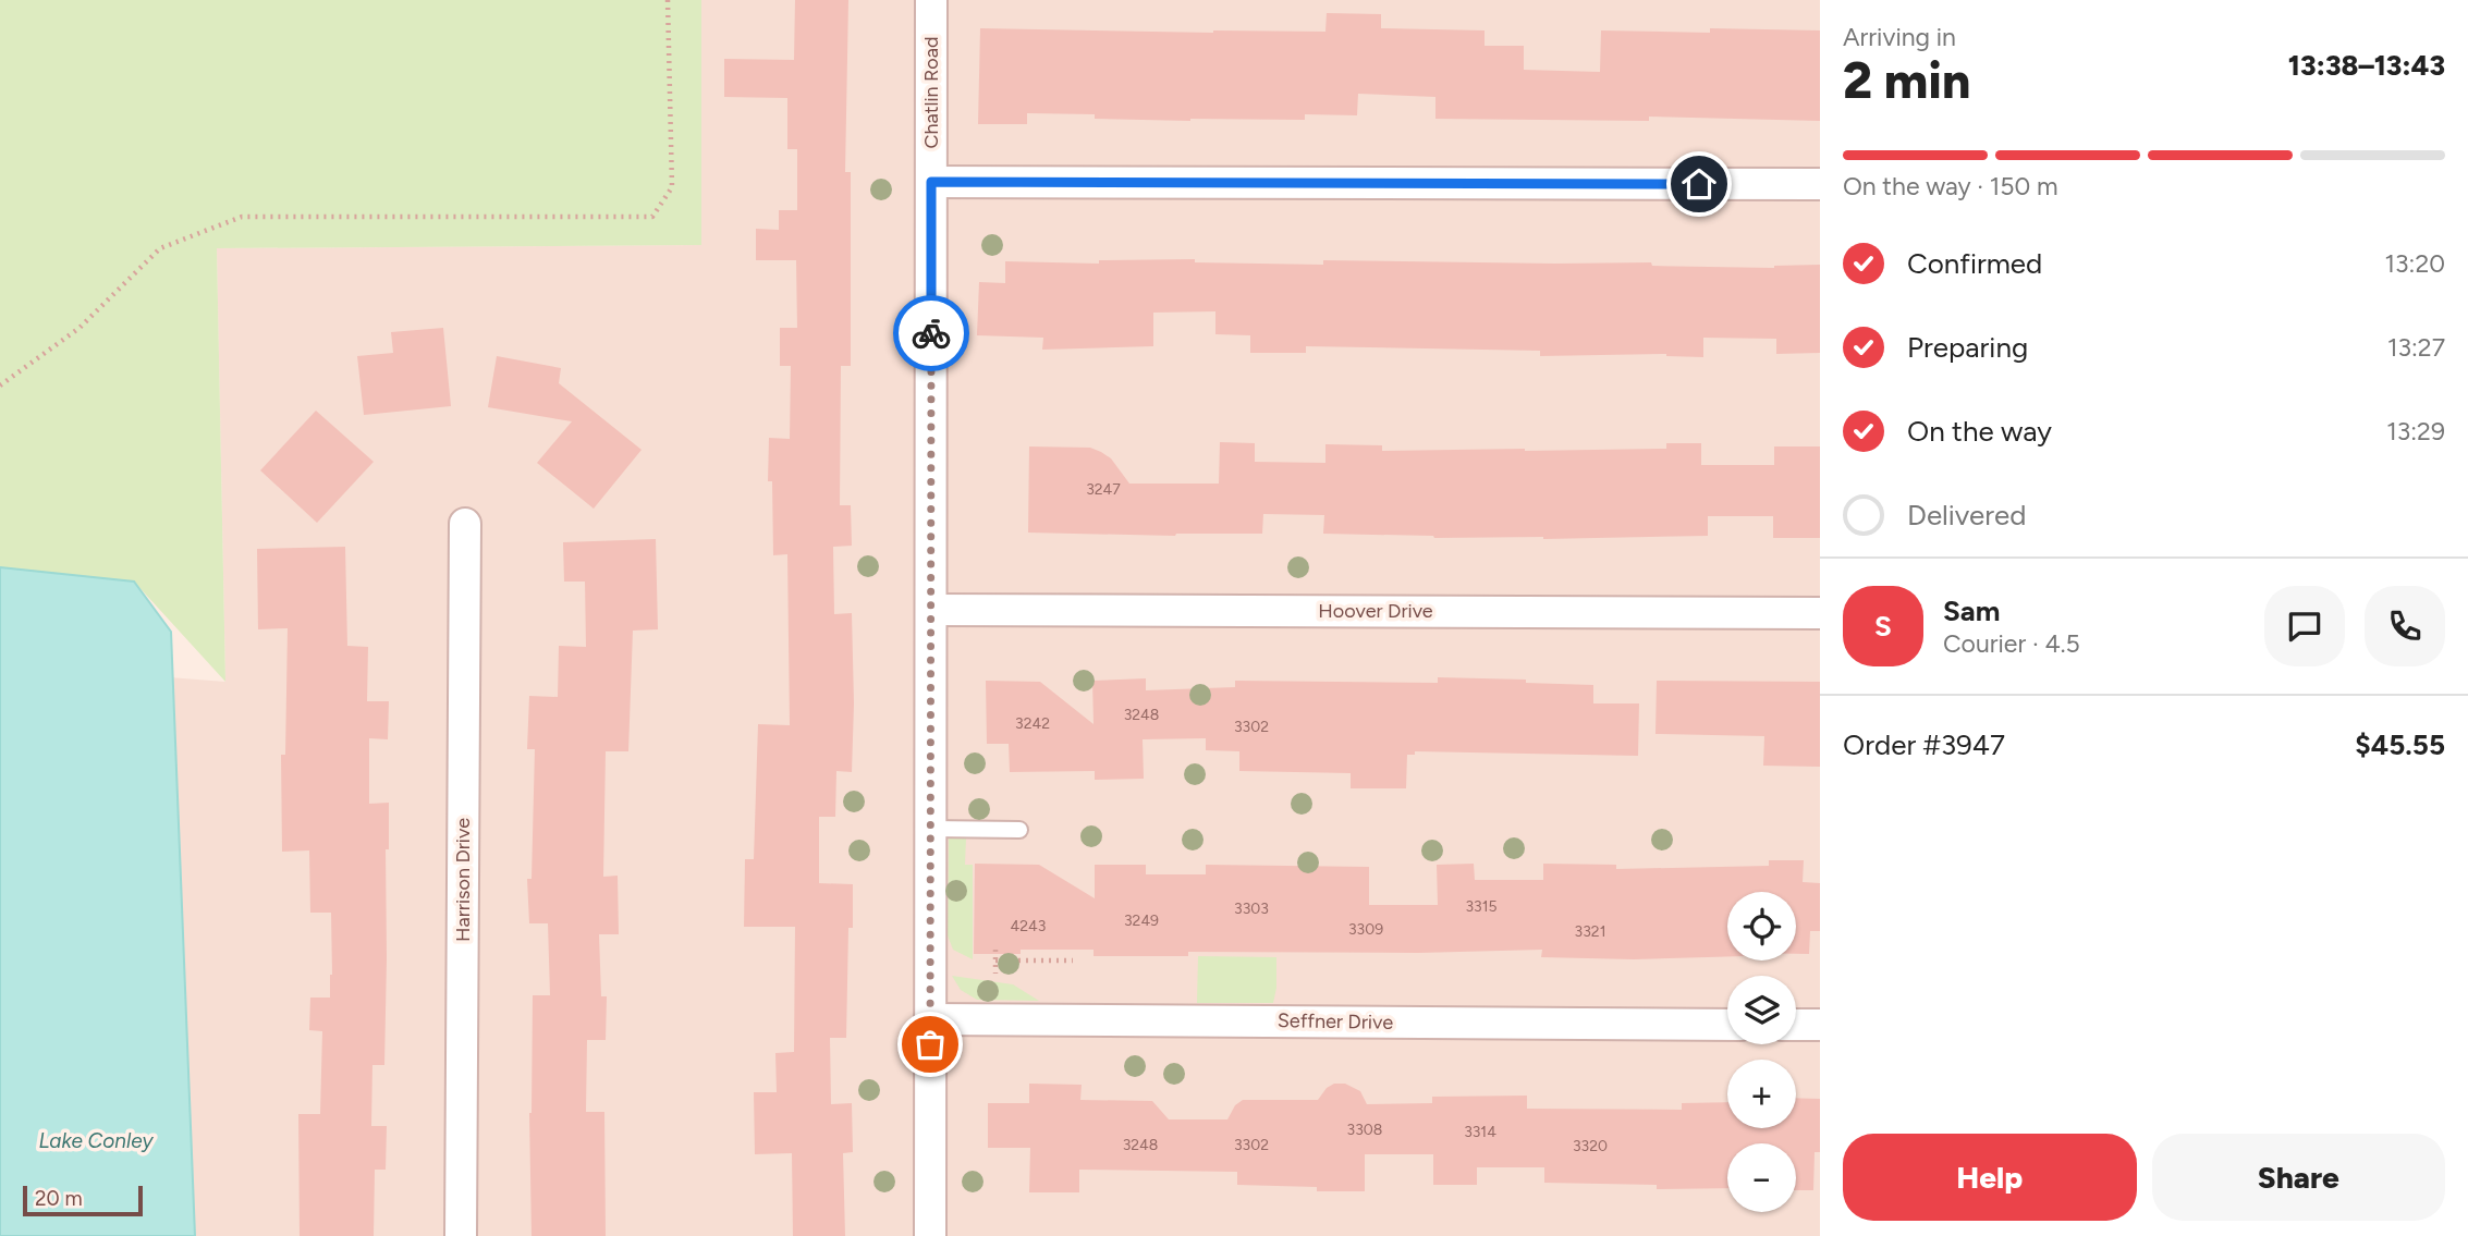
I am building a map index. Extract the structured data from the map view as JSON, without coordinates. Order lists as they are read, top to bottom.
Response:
{
  "streets": {
    "street": [
      "Chatlin Road",
      "Hoover Drive",
      "Harrison Drive",
      "Seffner Drive"
    ]
  },
  "crossings": [
    ["Chatlin Road", "Hoover Drive"],
    ["Chatlin Road", "Seffner Drive"]
  ],
  "water": ["Lake Conley"],
  "house_numbers": [
    "3247",
    "3248",
    "3242",
    "3302",
    "3315",
    "3303",
    "3249",
    "4243",
    "3309",
    "3321",
    "3308",
    "3314",
    "3248",
    "3302",
    "3320"
  ],
  "scale_bar": "20 m",
  "page": {
    "heading": ["2 min", "Arriving in", "13:38–13:43"],
    "panel": [
      "Sam",
      "Courier · 4.5",
      "Order #3947",
      "$45.55"
    ],
    "bar": "On the way · 150 m",
    "list": [
      ["Confirmed", "13:20"],
      ["Preparing", "13:27"],
      ["On the way", "13:29"],
      "Delivered"
    ],
    "round": "S",
    "map_buttons": ["+", "−"],
    "buttons": ["Help", "Share"],
    "scale": "20 m"
  }
}
